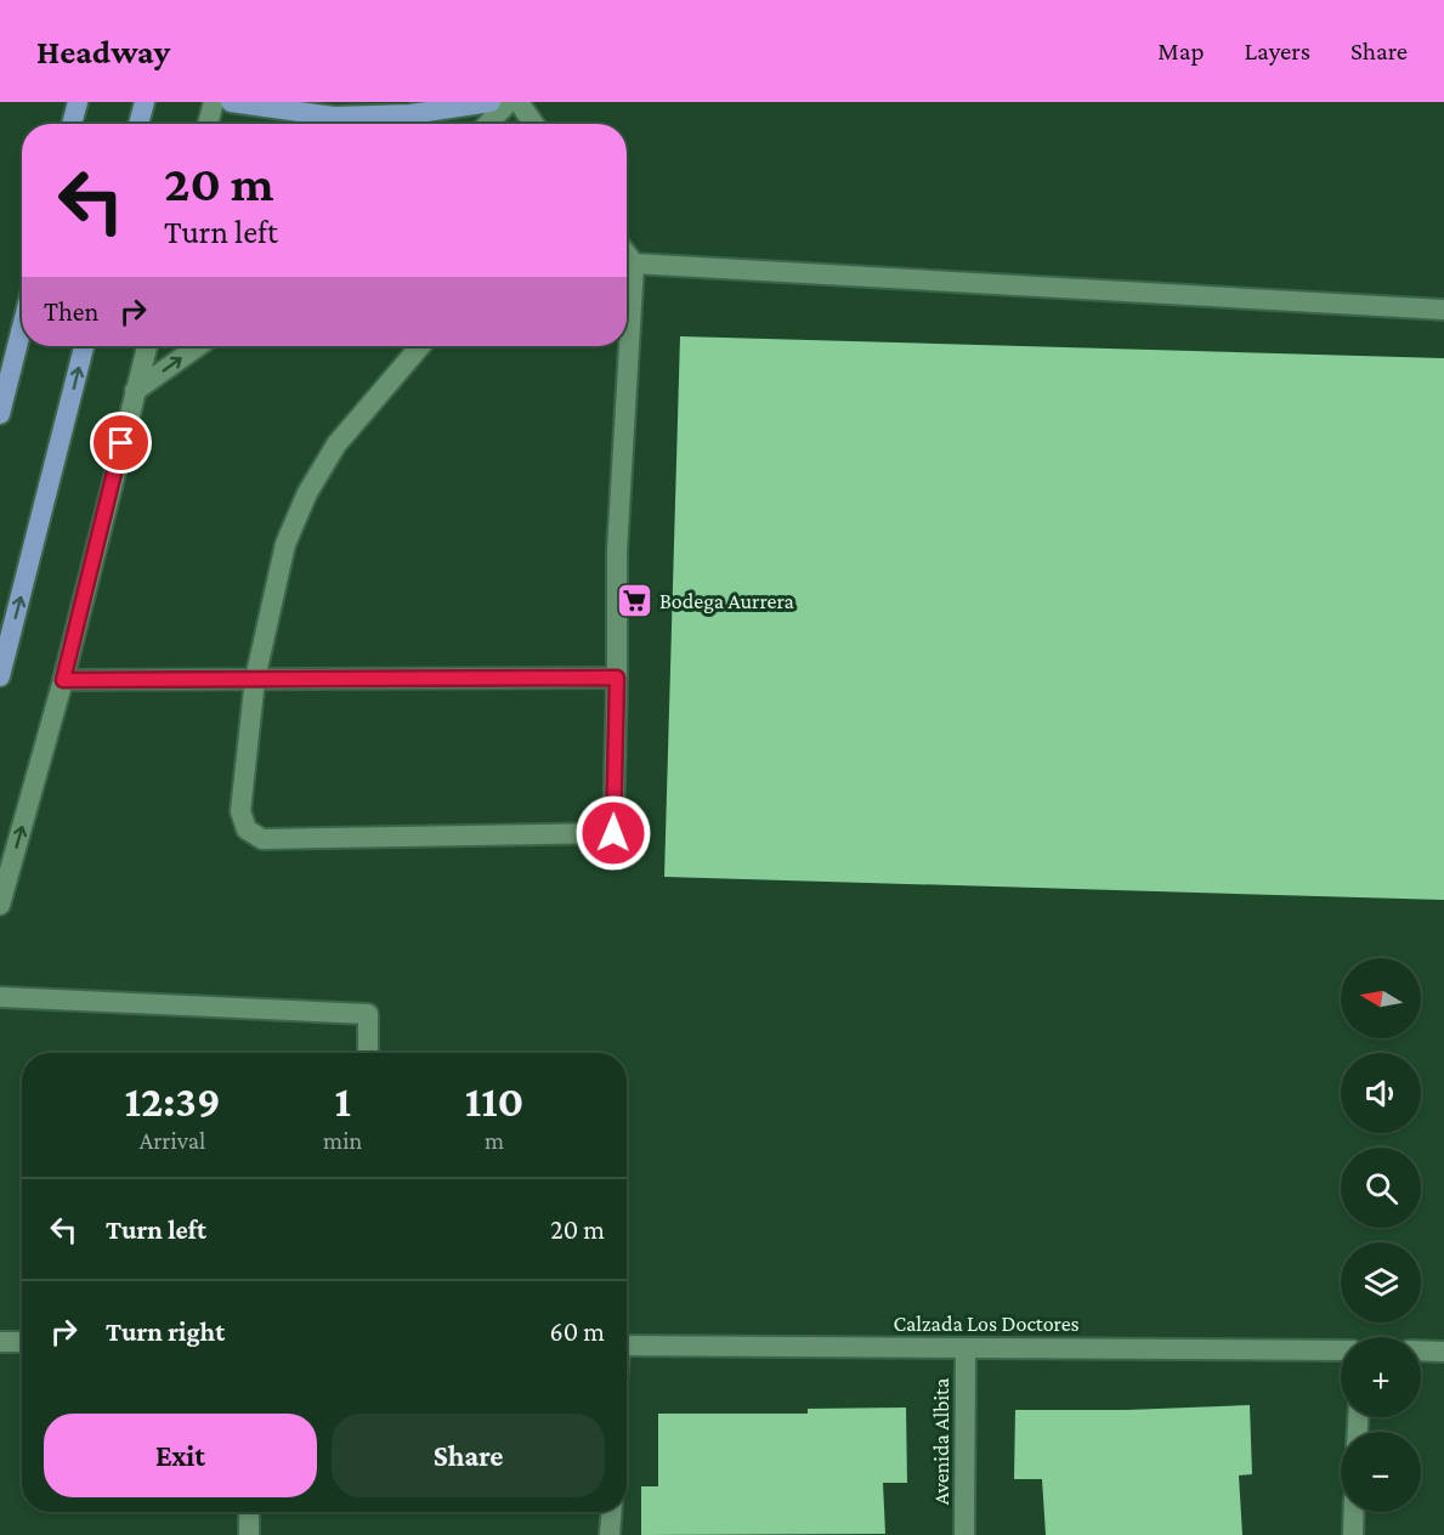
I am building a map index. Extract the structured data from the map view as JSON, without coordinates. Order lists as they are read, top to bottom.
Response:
{
  "streets": {
    "street": ["Calzada Los Doctores", "Avenida Albita"]
  },
  "crossings": [
    ["Calzada Los Doctores", "Avenida Albita"]
  ],
  "places": {
    "supermarket": ["Bodega Aurrera"]
  },
  "north": "left",
  "page": {
    "header": "Headway",
    "nav": ["Map", "Layers", "Share"],
    "turn": ["20 m", "Turn left"],
    "then": "Then",
    "map_buttons": ["+", "−"],
    "eta": [
      "12:39",
      "Arrival",
      "1",
      "min",
      "110",
      "m"
    ],
    "list": [
      {
        "name": "Turn left",
        "value": "20 m"
      },
      {
        "name": "Turn right",
        "value": "60 m"
      }
    ],
    "buttons": ["Exit", "Share"]
  }
}
